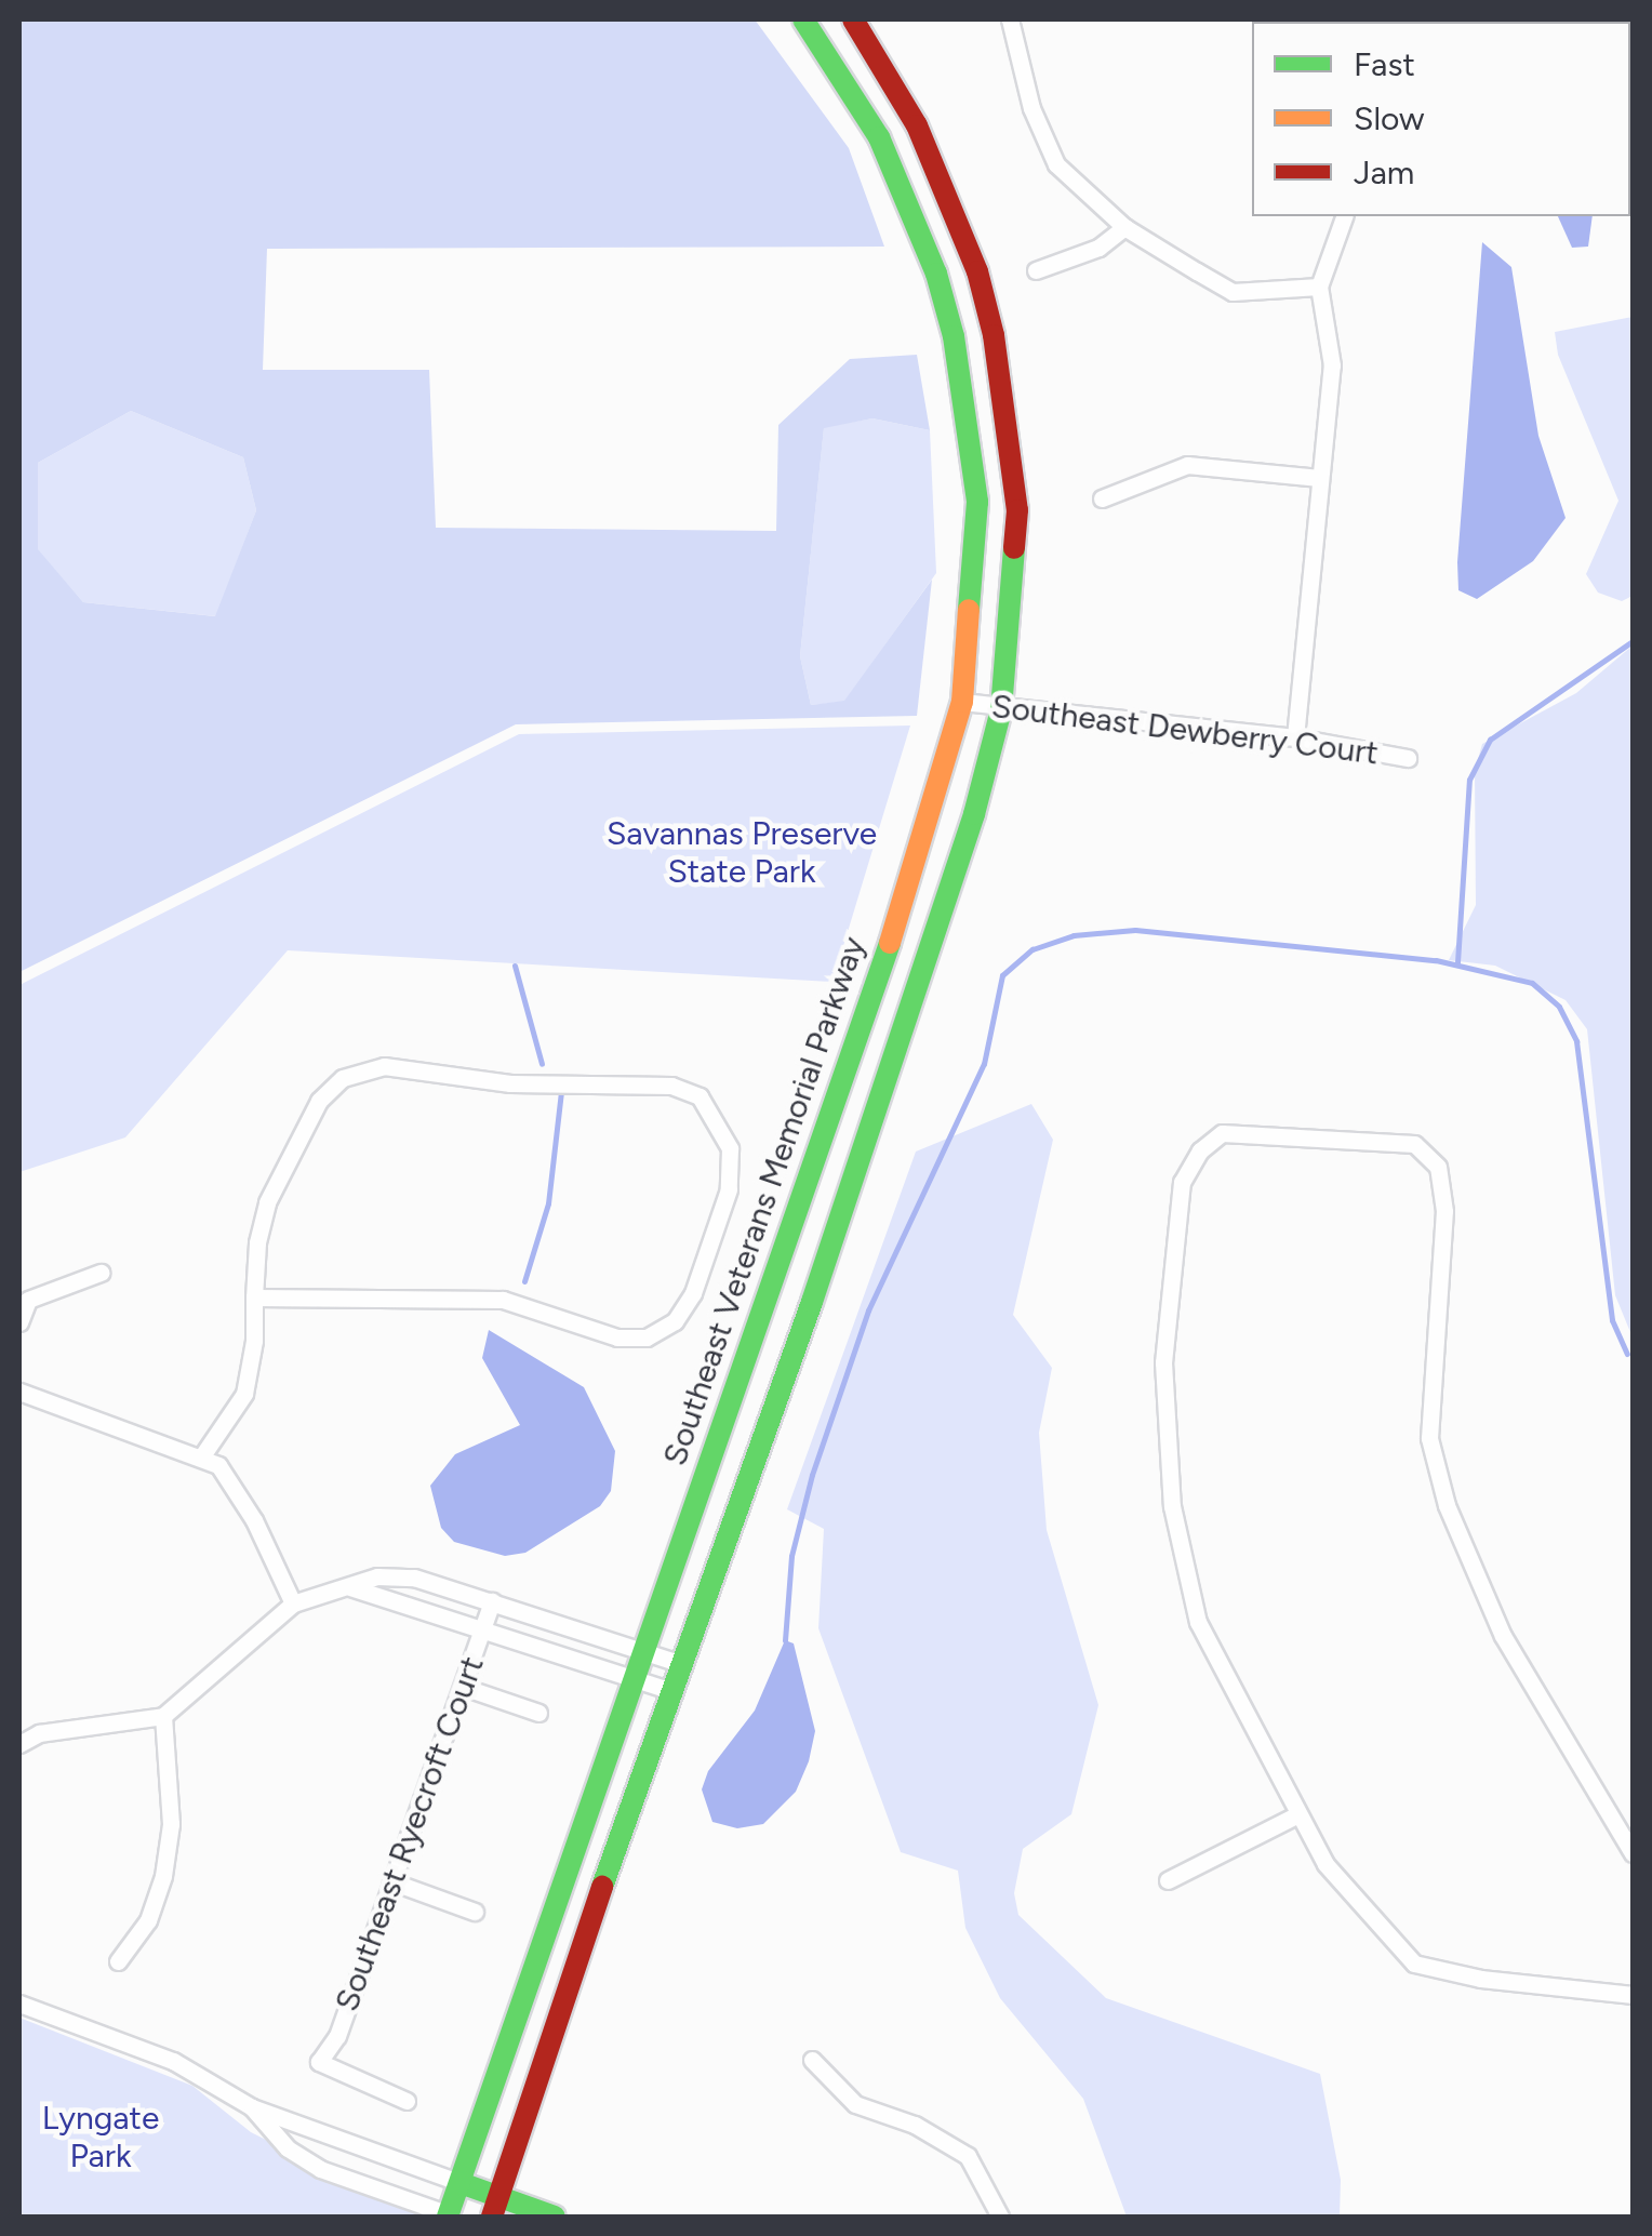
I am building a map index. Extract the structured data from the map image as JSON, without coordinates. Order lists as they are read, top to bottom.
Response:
{
  "streets": {
    "main road": ["Southeast Veterans Memorial Parkway"],
    "street": ["Southeast Dewberry Court", "Southeast Ryecroft Court"]
  },
  "crossings": [
    ["Southeast Dewberry Court", "Southeast Veterans Memorial Parkway"]
  ],
  "parks": ["Savannas Preserve State Park", "Lyngate Park"],
  "legend": ["Fast", "Slow", "Jam"]
}
